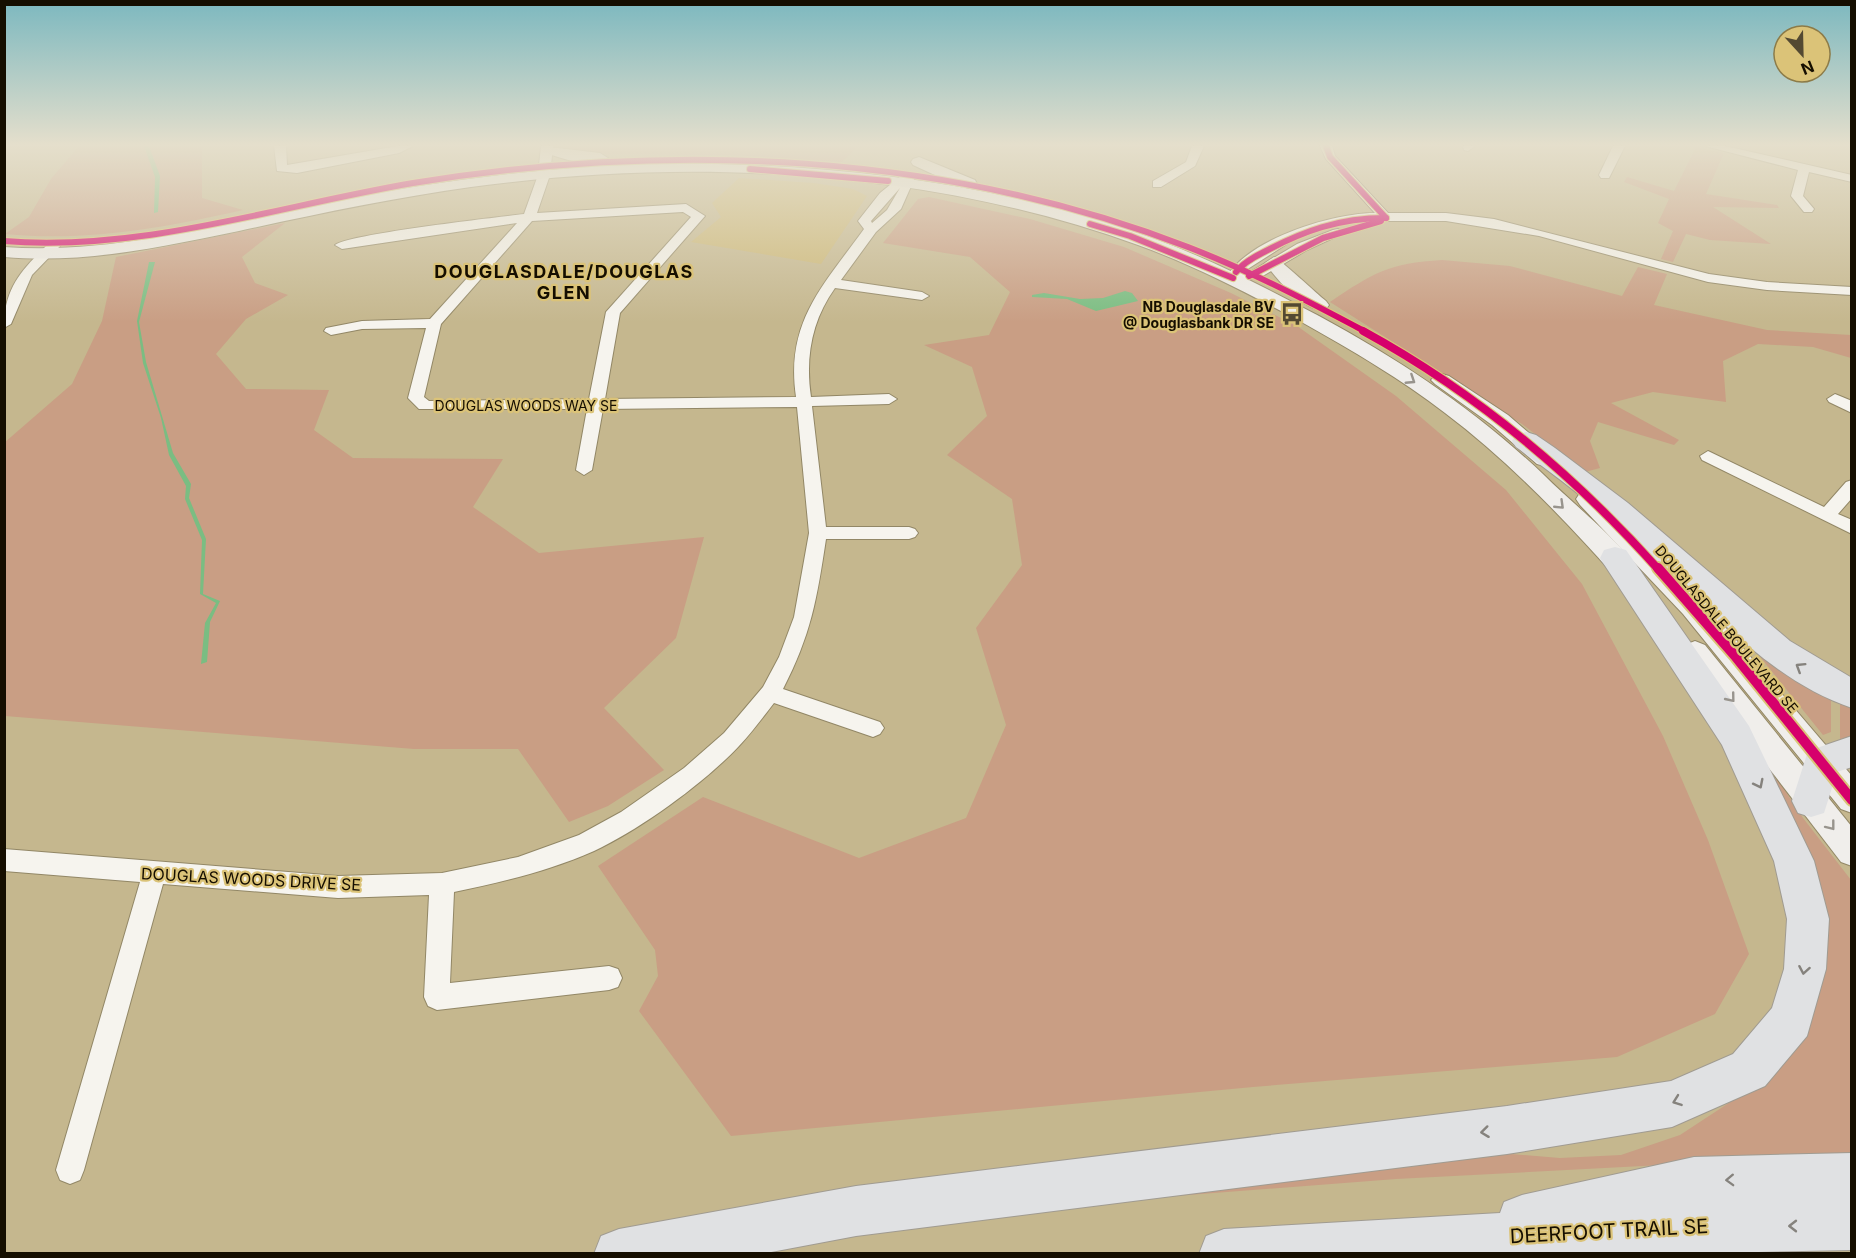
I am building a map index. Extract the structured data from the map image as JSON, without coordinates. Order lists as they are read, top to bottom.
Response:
{
  "streets": {
    "highway": ["DEERFOOT TRAIL SE"],
    "street": ["DOUGLAS WOODS WAY SE", "DOUGLASDALE BOULEVARD SE", "DOUGLAS WOODS DRIVE SE"]
  },
  "crossings": [
    ["DOUGLAS WOODS WAY SE", "DOUGLAS WOODS DRIVE SE"]
  ],
  "districts": ["DOUGLASDALE/DOUGLAS GLEN"],
  "places": {
    "bus stop": ["NB Douglasdale BV @ Douglasbank DR SE"]
  },
  "north": "bottom"
}
